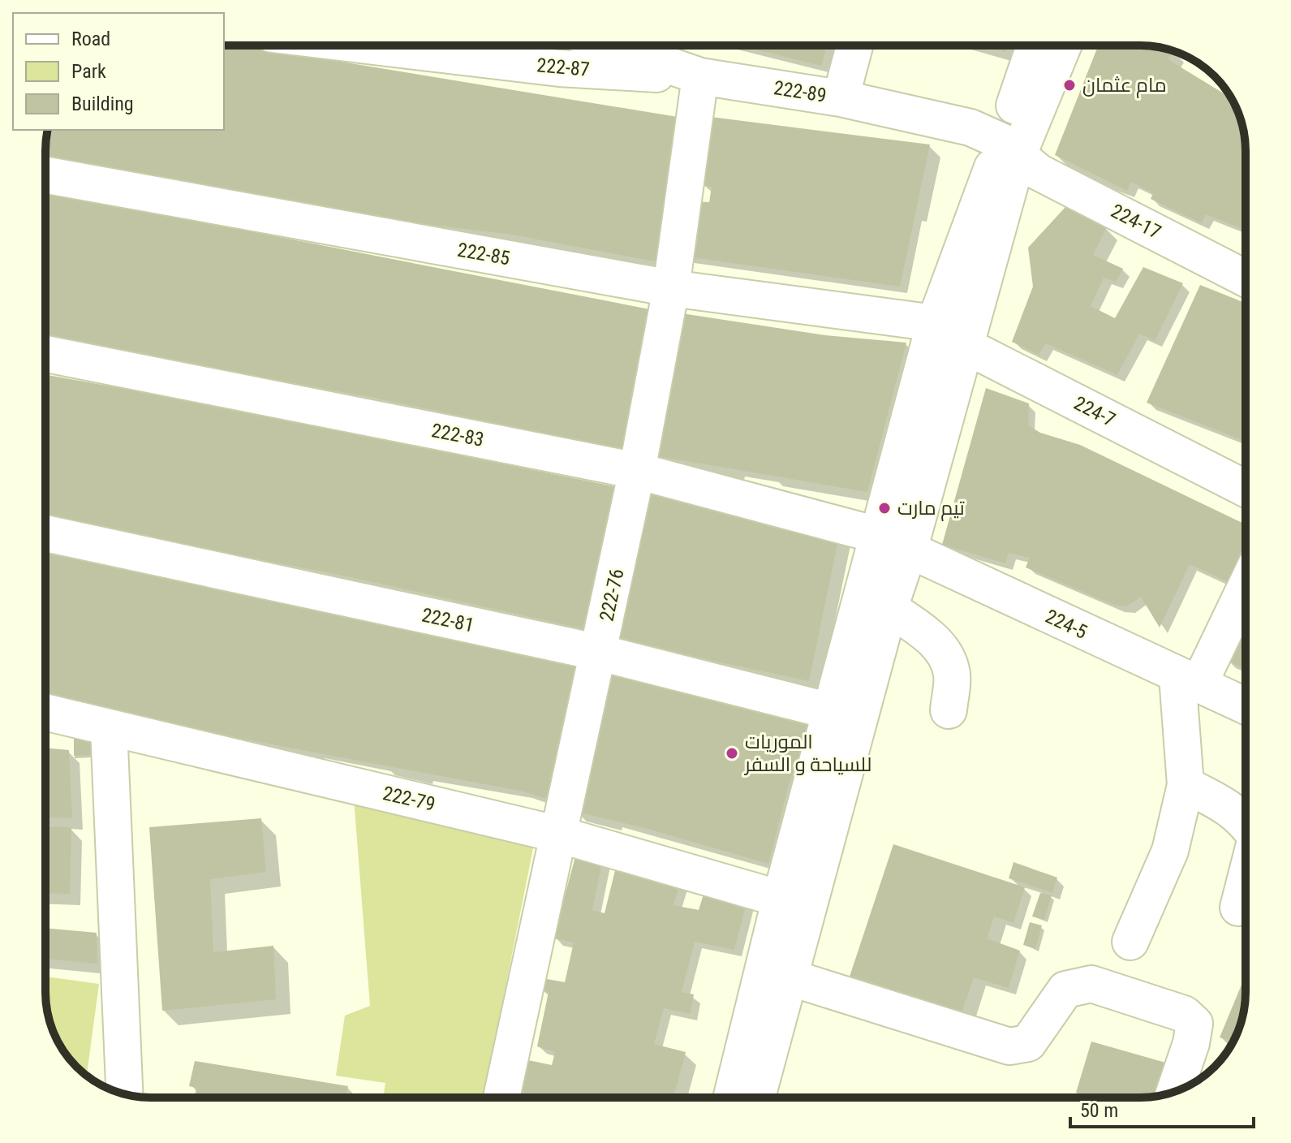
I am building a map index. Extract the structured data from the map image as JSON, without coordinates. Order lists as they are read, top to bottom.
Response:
{
  "streets": {
    "street": [
      "222-87",
      "222-89",
      "224-17",
      "222-85",
      "224-7",
      "222-83",
      "222-76",
      "222-81",
      "224-5",
      "222-79"
    ]
  },
  "crossings": [
    ["222-87", "222-89"],
    ["222-87", "222-76"],
    ["222-89", "224-17"],
    ["222-89", "222-76"],
    ["222-85", "224-7"],
    ["222-85", "222-76"],
    ["222-83", "222-76"],
    ["222-83", "224-5"],
    ["222-76", "222-81"],
    ["222-76", "222-79"]
  ],
  "places": ["مام عثمان", "تيم مارت", "الموريات للسياحة و السفر"],
  "legend": ["Road", "Park", "Building"],
  "scale_bar": "50 m"
}
